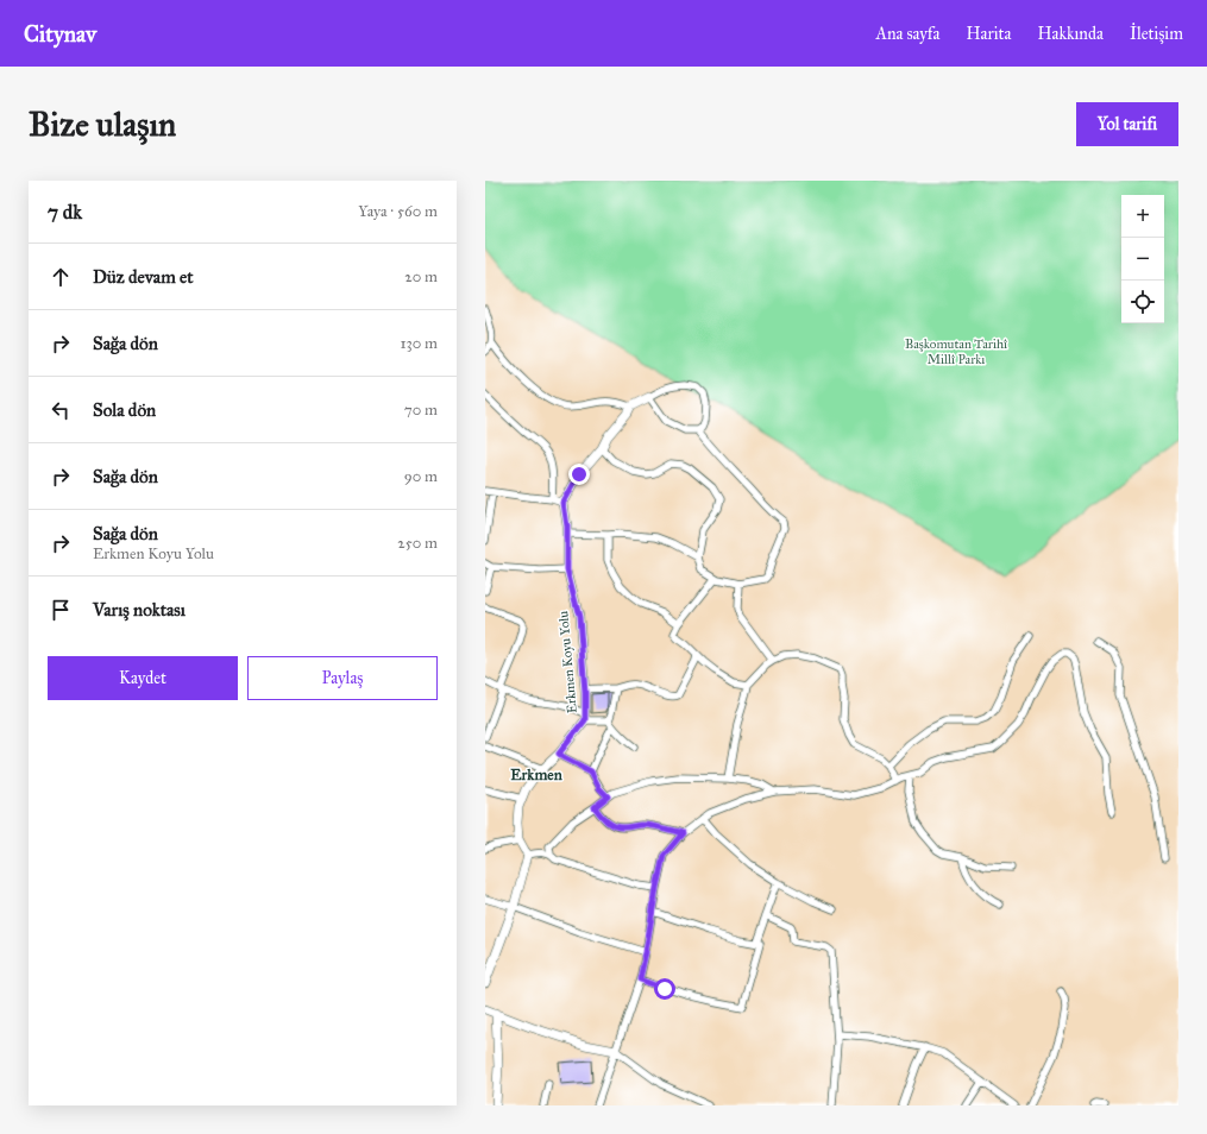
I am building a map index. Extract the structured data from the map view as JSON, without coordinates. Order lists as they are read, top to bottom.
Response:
{
  "streets": {
    "street": ["Erkmen Koyu Yolu"]
  },
  "districts": ["Erkmen"],
  "parks": ["Başkomutan Tarihî Millî Parkı"],
  "page": {
    "header": "Citynav",
    "nav": [
      "Ana sayfa",
      "Harita",
      "Hakkında",
      "İletişim"
    ],
    "buttons": [
      "Yol tarifi",
      ["Kaydet", "Paylaş"]
    ],
    "title": "Bize ulaşın",
    "heading": ["7 dk", "Yaya · 560 m"],
    "map_buttons": ["+", "−"],
    "list": [
      ["Düz devam et", "20 m"],
      ["Sağa dön", "130 m"],
      ["Sola dön", "70 m"],
      ["Sağa dön", "90 m"],
      ["Sağa dön", "Erkmen Koyu Yolu", "250 m"],
      "Varış noktası"
    ]
  }
}
